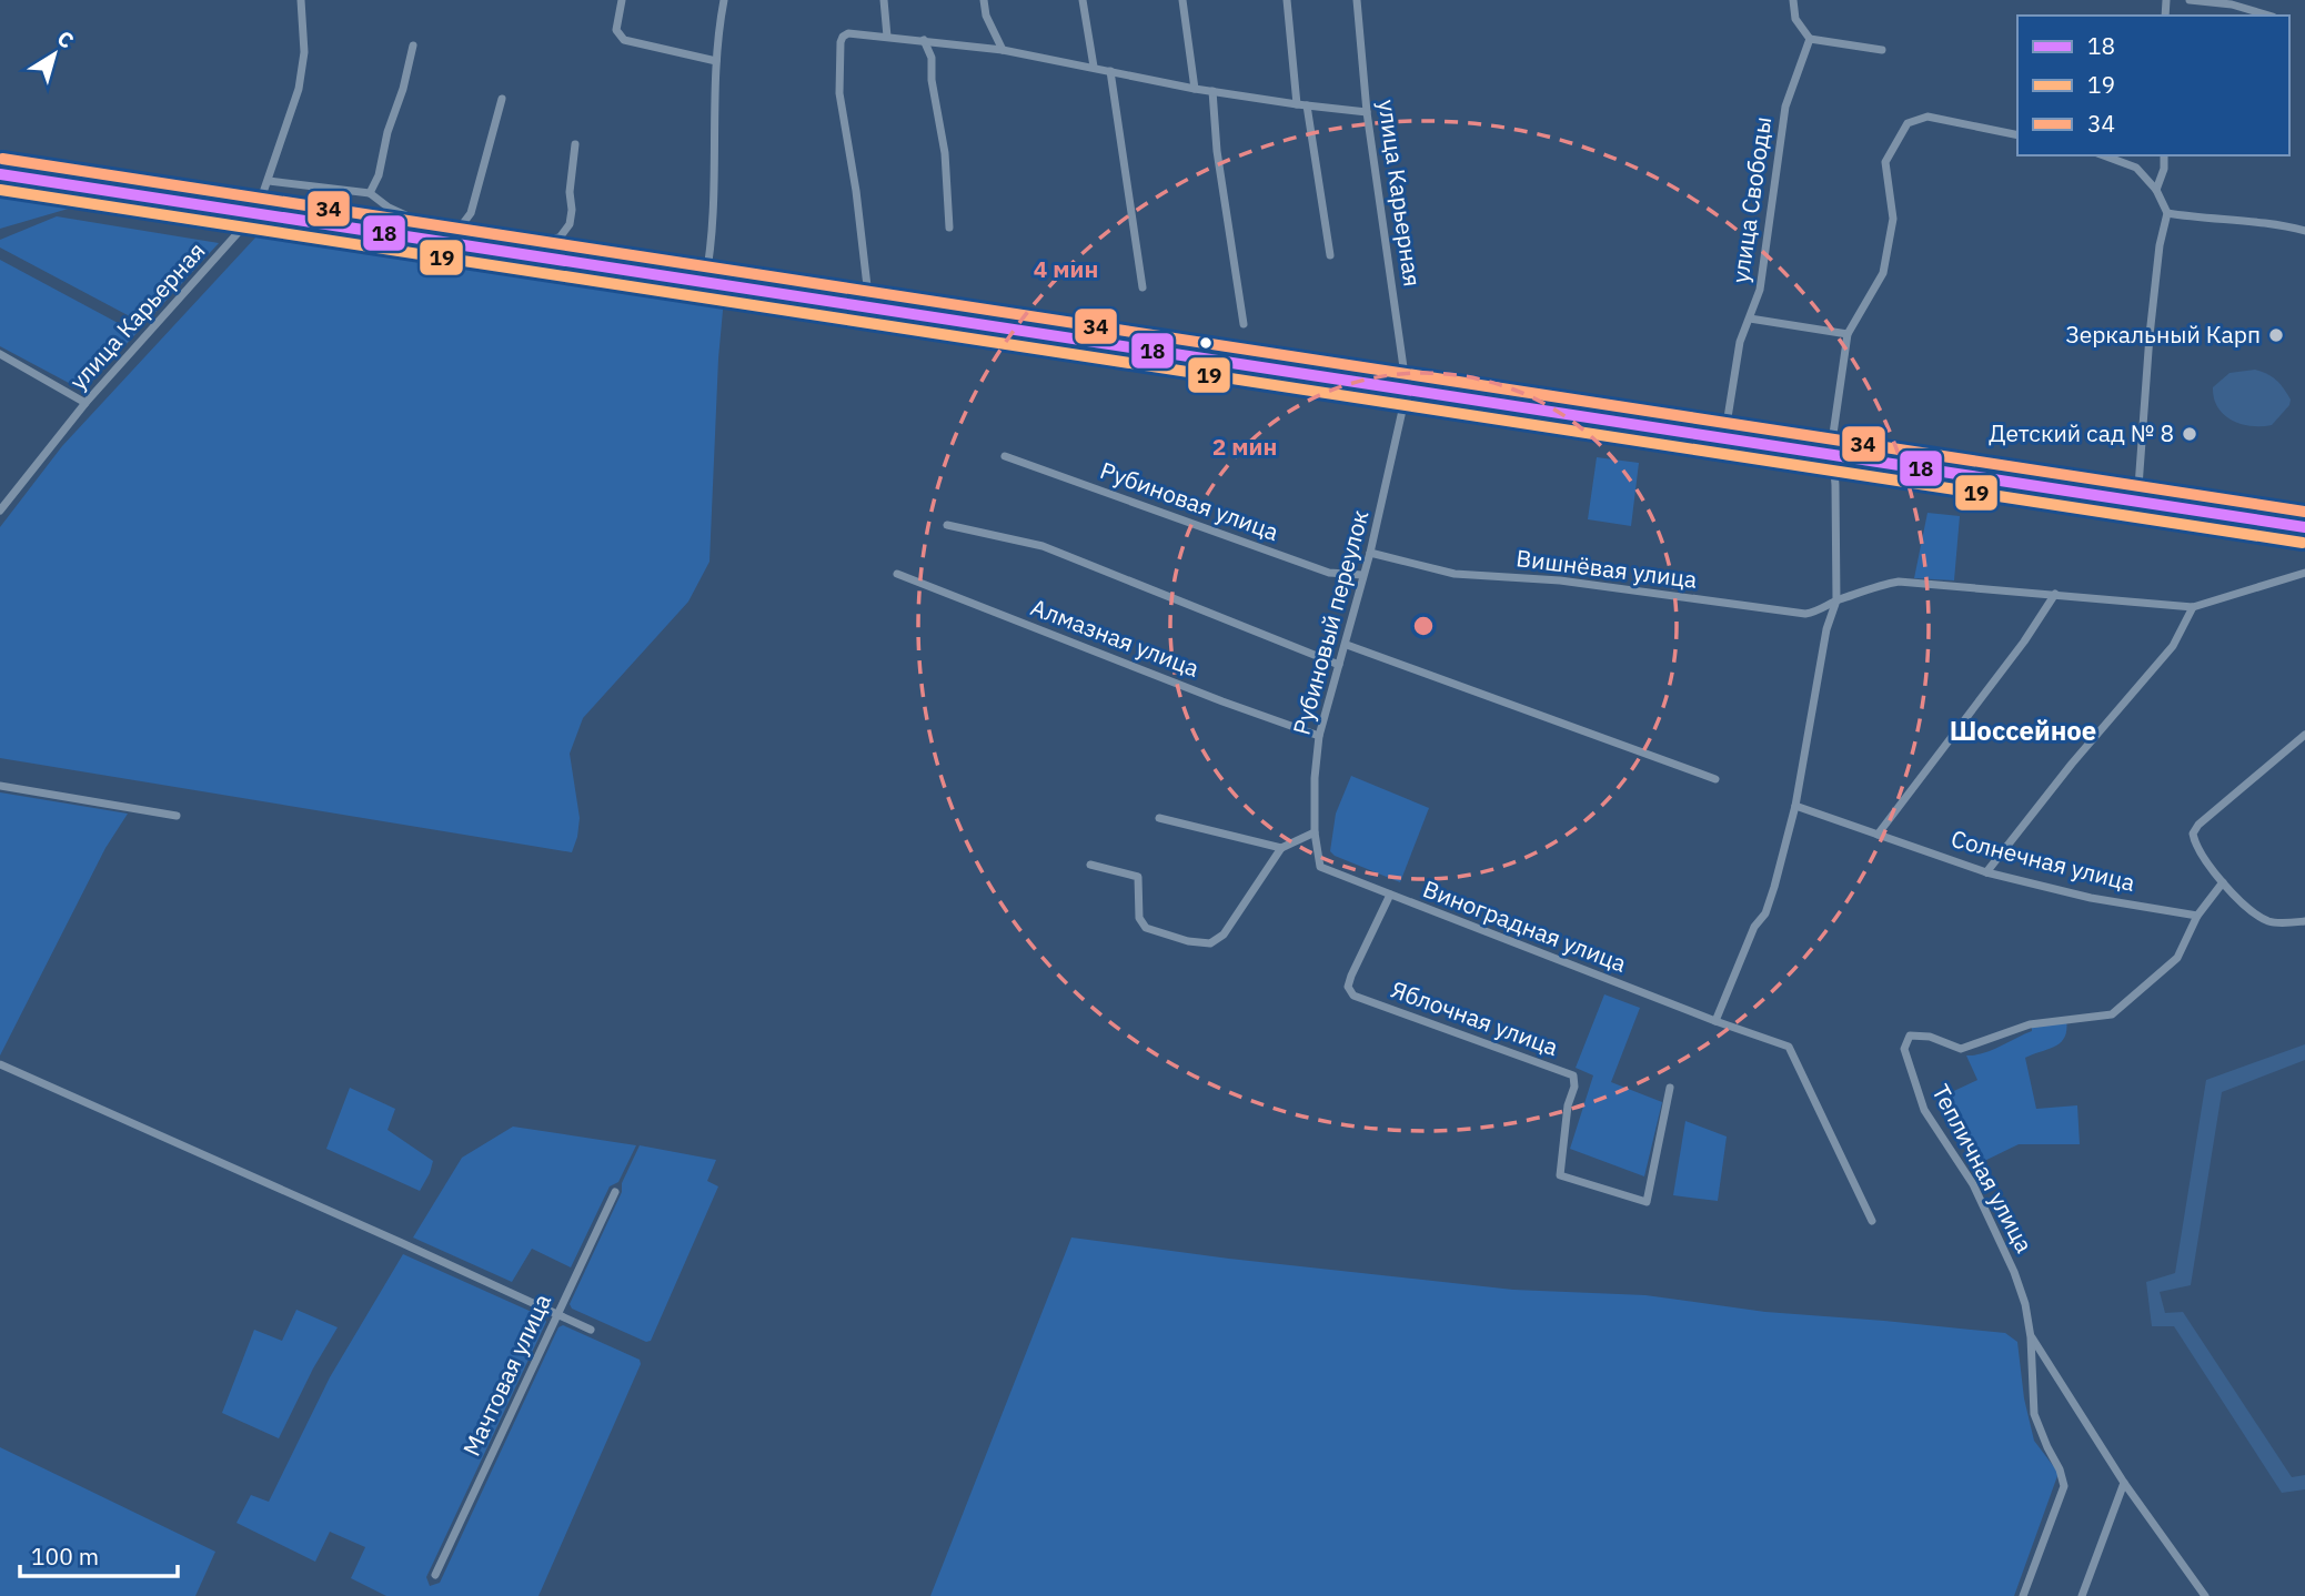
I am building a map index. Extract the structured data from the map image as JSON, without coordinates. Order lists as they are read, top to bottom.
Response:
{
  "streets": {
    "street": [
      "улица Карьерная",
      "улица Свободы",
      "Рубиновая улица",
      "Вишнёвая улица",
      "Рубиновый переулок",
      "Алмазная улица",
      "Солнечная улица",
      "Виноградная улица",
      "Яблочная улица",
      "Тепличная улица",
      "Мачтовая улица"
    ]
  },
  "crossings": [
    ["улица Карьерная", "Рубиновый переулок"],
    ["Рубиновая улица", "Рубиновый переулок"],
    ["Вишнёвая улица", "Рубиновый переулок"],
    ["Рубиновый переулок", "Алмазная улица"],
    ["Рубиновый переулок", "Виноградная улица"],
    ["Солнечная улица", "Тепличная улица"],
    ["Виноградная улица", "Яблочная улица"]
  ],
  "districts": ["Шоссейное"],
  "places": ["Зеркальный Карп", "Детский сад № 8"],
  "lines": ["transit line 34", "transit line 18", "transit line 19"],
  "legend": ["18", "19", "34"],
  "scale_bar": "100 m",
  "north": "top right",
  "rings": ["4 мин", "2 мин"]
}
